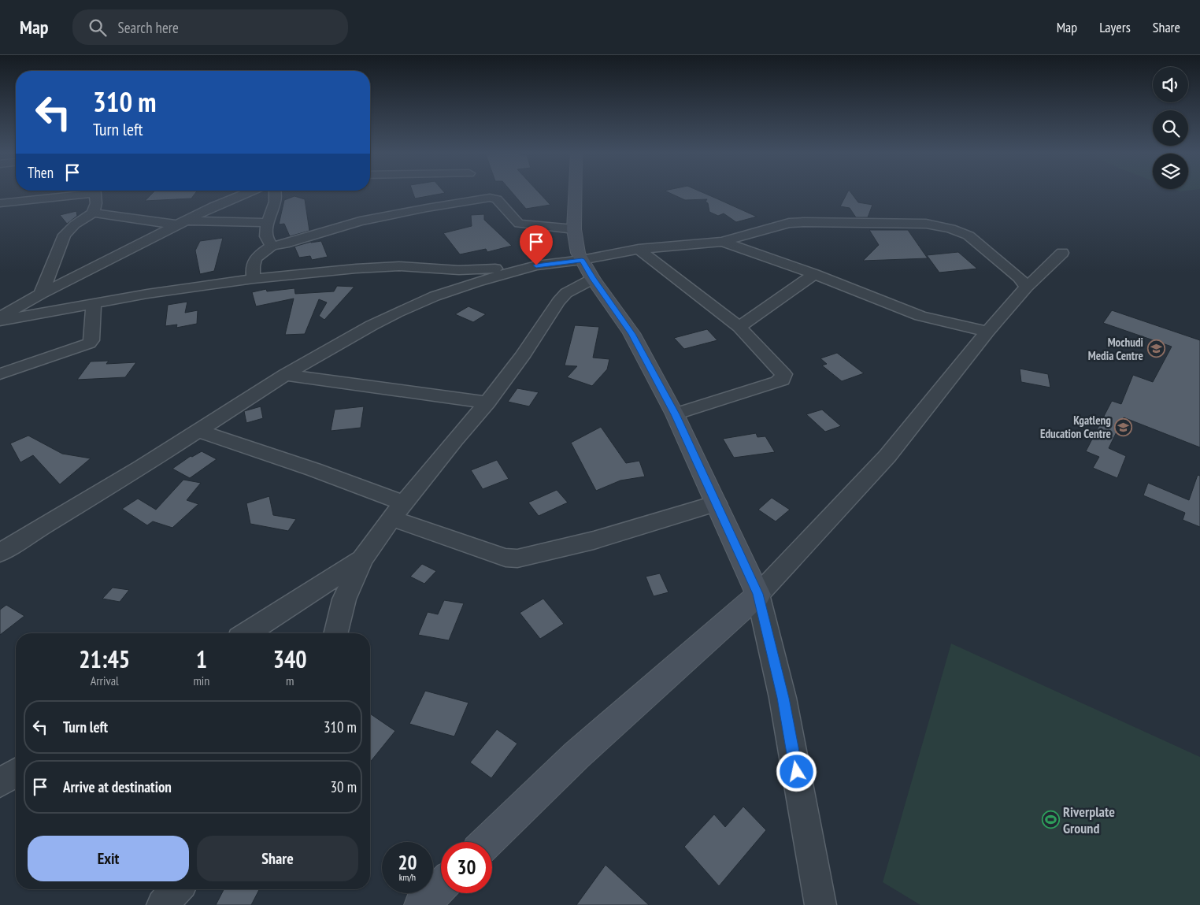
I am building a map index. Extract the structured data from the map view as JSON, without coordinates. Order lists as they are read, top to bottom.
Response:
{
  "places": {
    "school or university": ["Mochudi Media Centre", "Kgatleng Education Centre"],
    "sports": ["Riverplate Ground"]
  },
  "page": {
    "header": "Map",
    "search": "Search here",
    "nav": ["Map", "Layers", "Share"],
    "turn": ["310 m", "Turn left"],
    "then": "Then",
    "eta": [
      "21:45",
      "Arrival",
      "1",
      "min",
      "340",
      "m"
    ],
    "list": [
      {
        "name": "Turn left",
        "value": "310 m"
      },
      {
        "name": "Arrive at destination",
        "value": "30 m"
      }
    ],
    "buttons": ["Exit", "Share"],
    "speed": "20 km/h",
    "limit": "30"
  }
}
